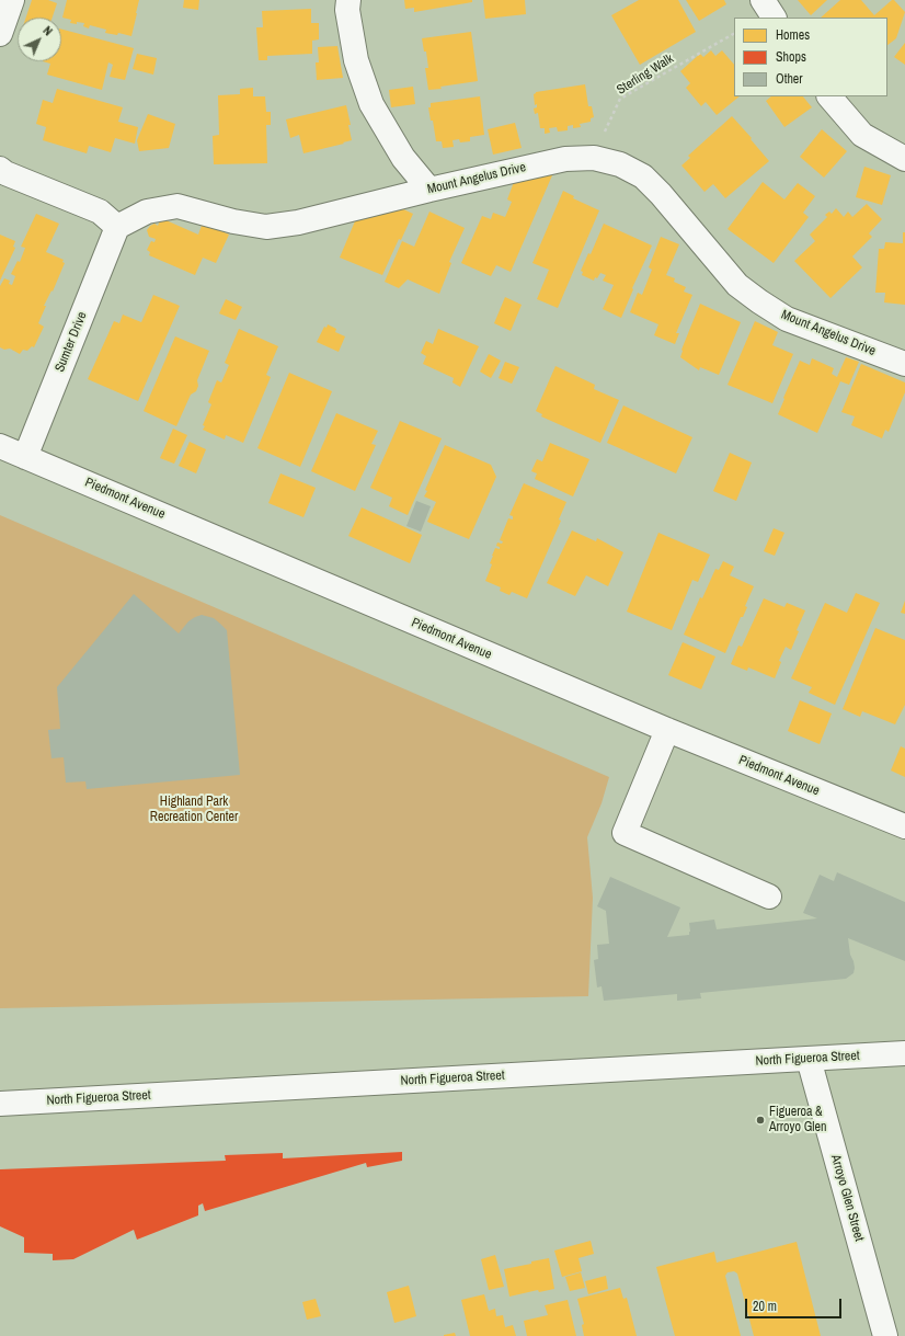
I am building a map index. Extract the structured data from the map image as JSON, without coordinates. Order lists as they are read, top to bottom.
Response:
{
  "streets": {
    "street": [
      "Mount Angelus Drive",
      "Sumter Drive",
      "Piedmont Avenue",
      "North Figueroa Street",
      "Arroyo Glen Street"
    ],
    "path": ["Sterling Walk"]
  },
  "crossings": [
    ["Sterling Walk", "Mount Angelus Drive"],
    ["Mount Angelus Drive", "Sumter Drive"],
    ["Sumter Drive", "Piedmont Avenue"],
    ["North Figueroa Street", "Arroyo Glen Street"]
  ],
  "parks": ["Highland Park Recreation Center"],
  "places": ["Figueroa & Arroyo Glen"],
  "legend": ["Homes", "Shops", "Other"],
  "scale_bar": "20 m",
  "north": "top right"
}
